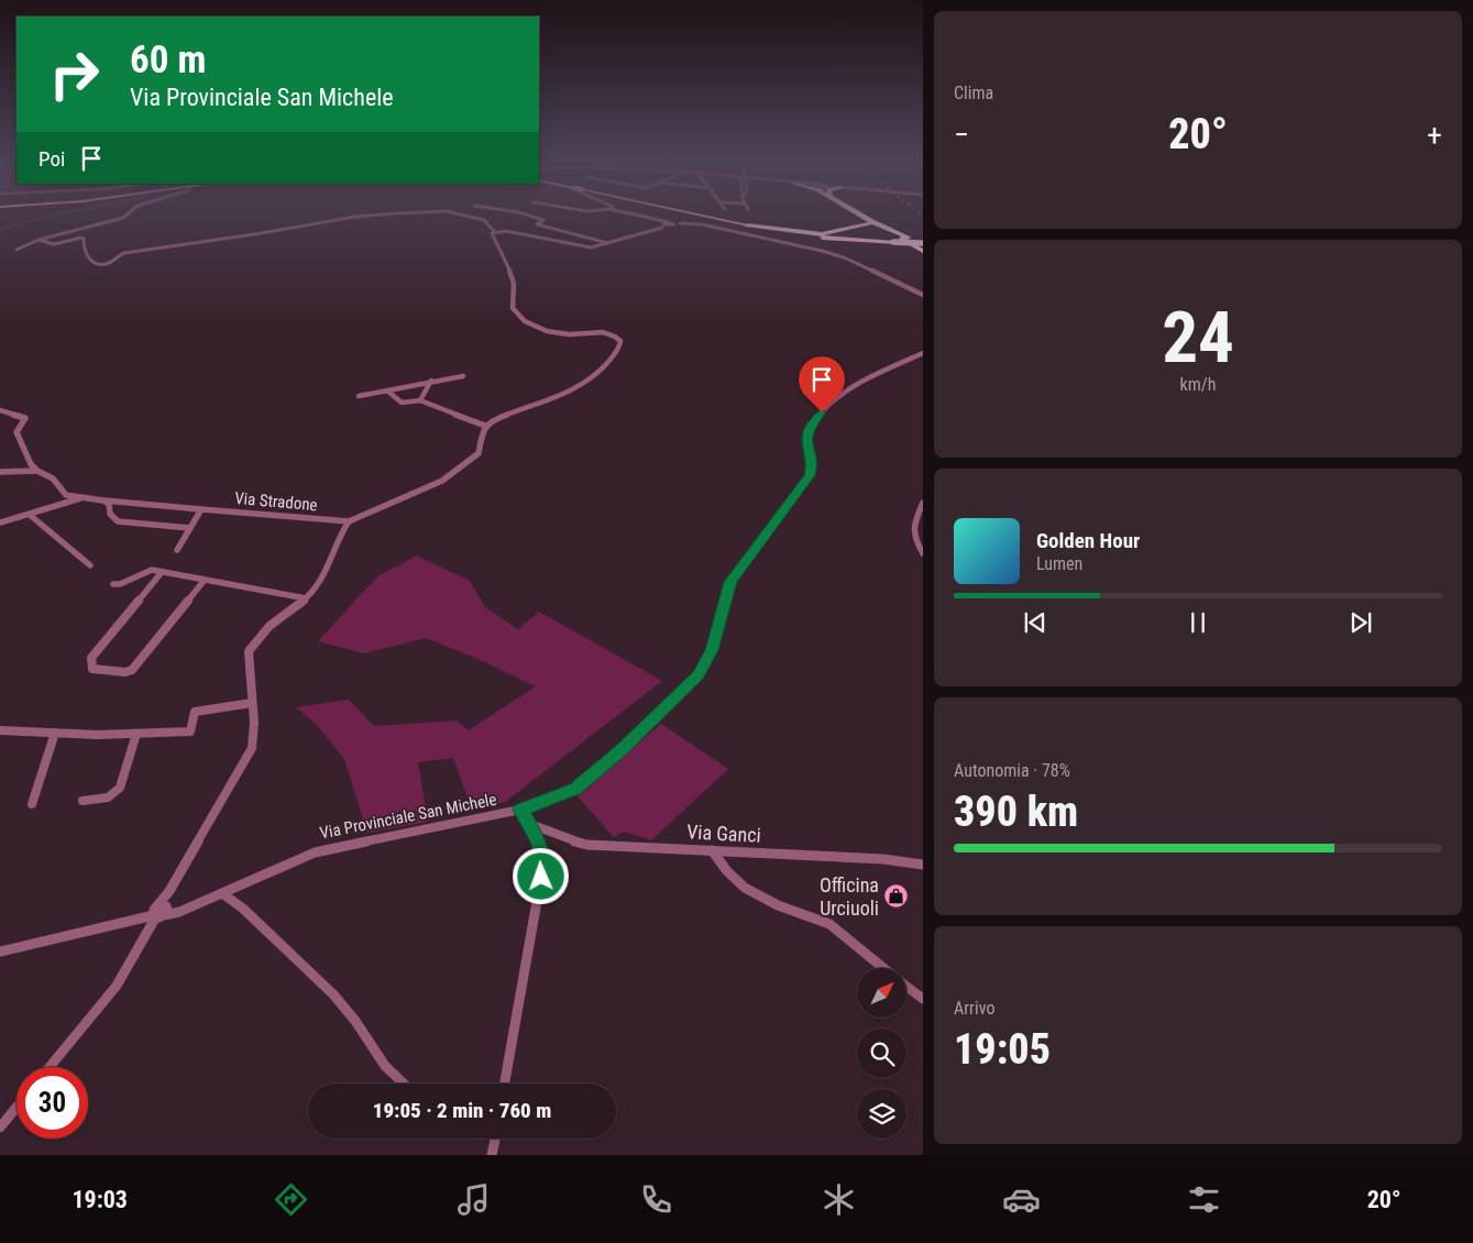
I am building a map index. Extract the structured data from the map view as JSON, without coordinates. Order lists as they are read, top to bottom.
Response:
{
  "streets": {
    "street": ["Via Stradone", "Via Provinciale San Michele", "Via Ganci"]
  },
  "places": {
    "shop": ["Officina Urciuoli"]
  },
  "north": "top right",
  "page": {
    "tile": [
      "Clima",
      ["24", "km/h"],
      ["Autonomia · 78%", "390 km"],
      ["Arrivo", "19:05"]
    ],
    "turn": ["60 m", "Via Provinciale San Michele"],
    "heat": ["−", "20°", "+"],
    "then": "Poi",
    "song": ["Golden Hour", "Lumen"],
    "limit": "30",
    "trip": "19:05 · 2 min · 760 m",
    "tabs": ["19:03", "20°"]
  }
}
